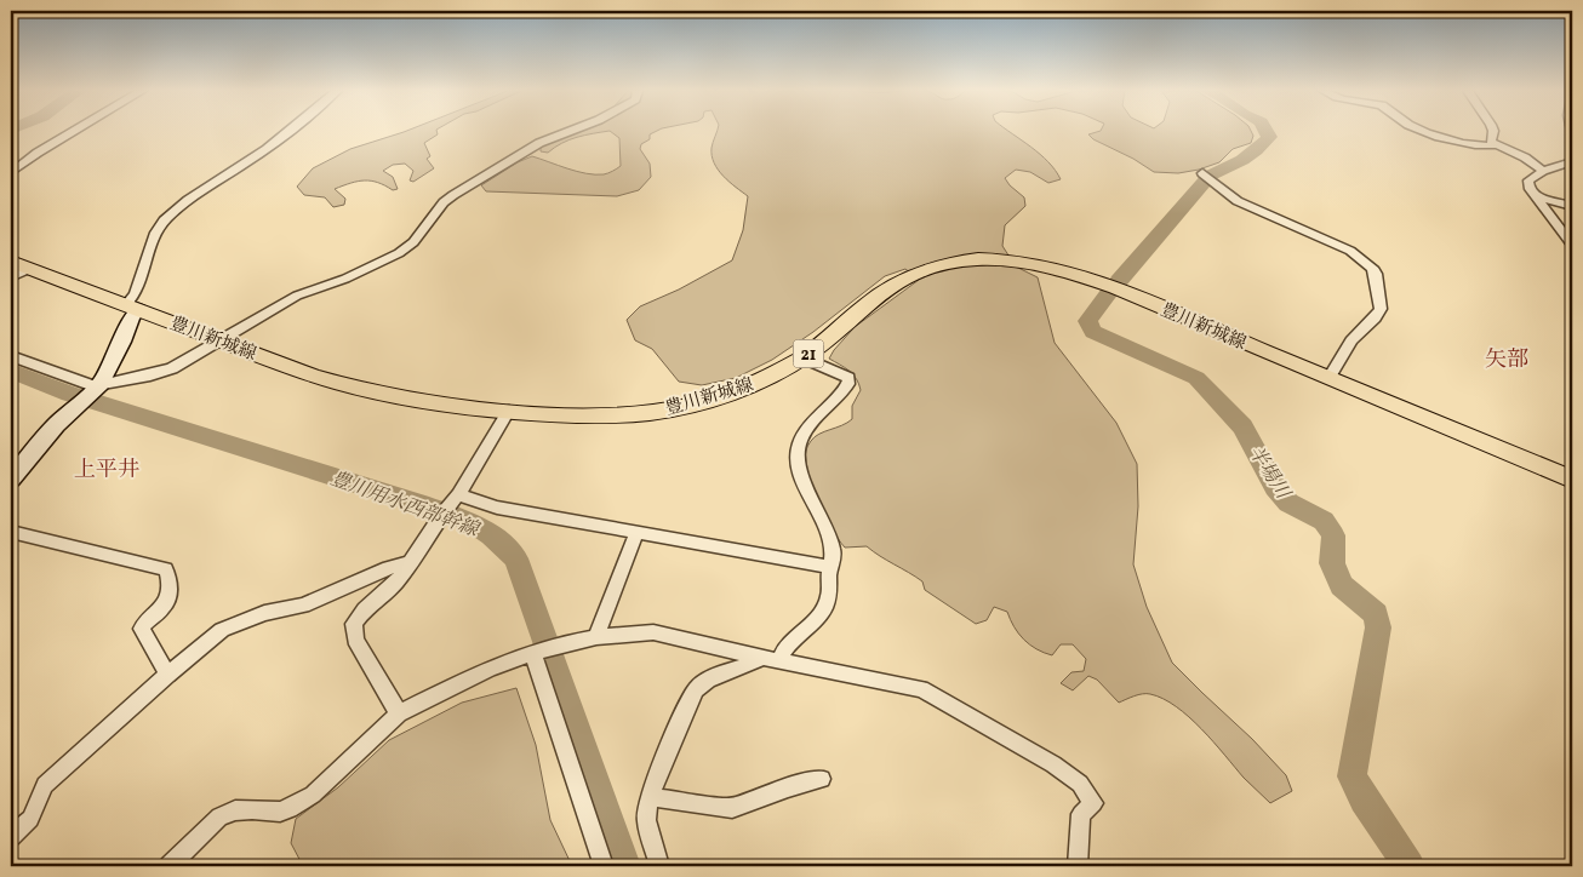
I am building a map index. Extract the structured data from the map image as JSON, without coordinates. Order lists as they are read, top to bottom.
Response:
{
  "streets": {
    "main road": ["豊川新城線", "21"]
  },
  "districts": ["矢部", "上平井"],
  "water": ["半場川", "豊川用水西部幹線"]
}
